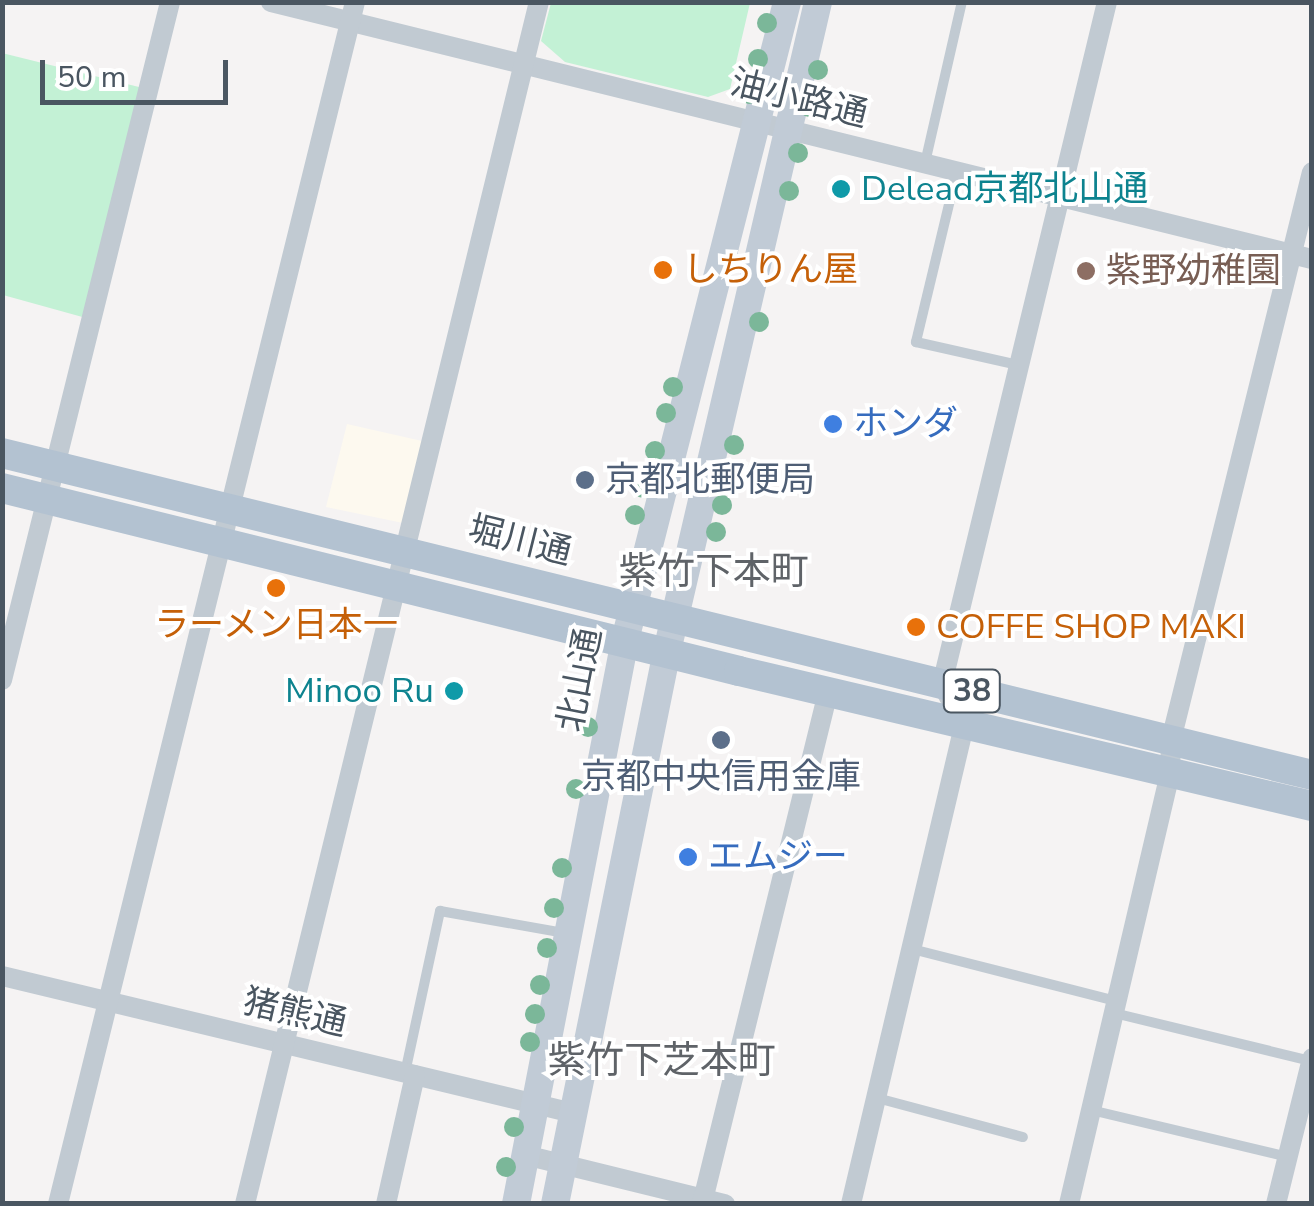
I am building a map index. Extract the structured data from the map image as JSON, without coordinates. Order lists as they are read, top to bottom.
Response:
{
  "streets": {
    "main road": ["堀川通", "38"],
    "street": ["油小路通", "北山通", "猪熊通"]
  },
  "crossings": [
    ["油小路通", "北山通"],
    ["堀川通", "北山通"],
    ["北山通", "猪熊通"]
  ],
  "districts": ["紫竹下本町", "紫竹下芝本町"],
  "places": [
    "Delead京都北山通",
    "しちりん屋",
    "紫野幼稚園",
    "ホンダ",
    "京都北郵便局",
    "ラーメン日本一",
    "COFFE SHOP MAKI",
    "Minoo Ru",
    "京都中央信用金庫",
    "エムジー"
  ],
  "scale_bar": "50 m"
}
